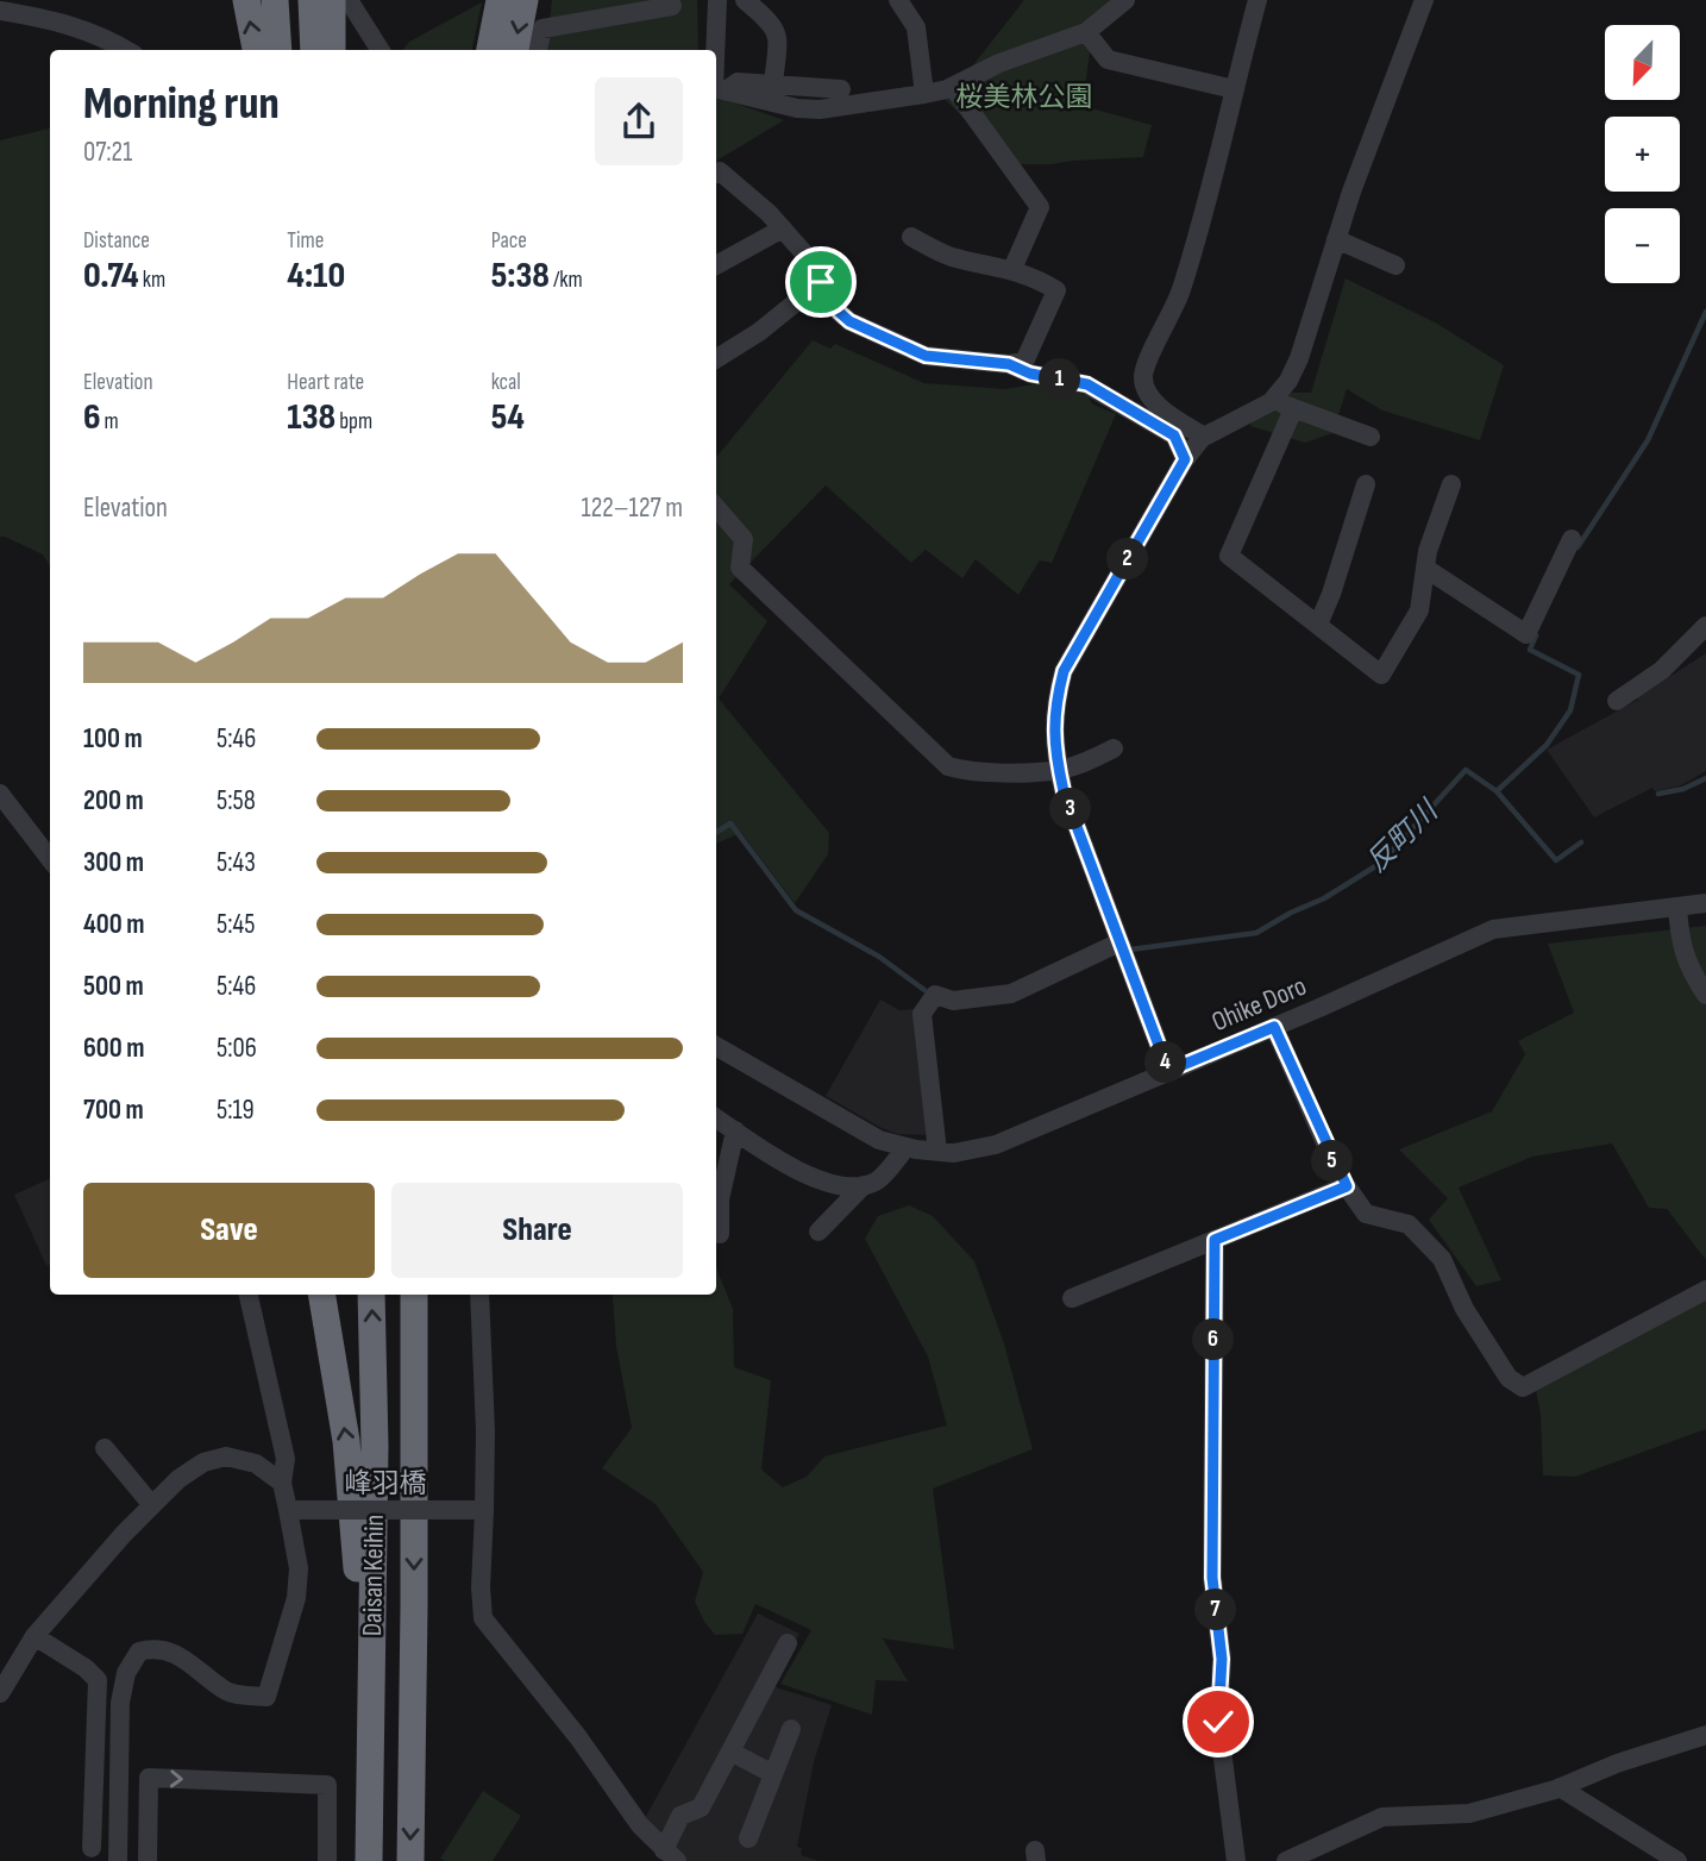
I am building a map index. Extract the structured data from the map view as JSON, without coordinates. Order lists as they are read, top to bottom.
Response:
{
  "streets": {
    "highway": ["Daisan Keihin"],
    "street": ["Ohike Doro", "峰羽橋"]
  },
  "water": ["反町川"],
  "parks": ["桜美林公園"],
  "north": "bottom left",
  "page": {
    "map_buttons": ["+", "−"],
    "heading": ["Morning run", "07:21"],
    "stats": [
      ["Distance", "0.74 km"],
      ["Time", "4:10"],
      ["Pace", "5:38 /km"],
      ["Elevation", "6 m"],
      ["Heart rate", "138 bpm"],
      ["kcal", "54"]
    ],
    "pins": [
      "1",
      "2",
      "3",
      "4",
      "5",
      "6",
      "7"
    ],
    "chart": ["Elevation", "122–127 m"],
    "list": [
      {
        "name": "100 m",
        "note": "5:46"
      },
      {
        "name": "200 m",
        "note": "5:58"
      },
      {
        "name": "300 m",
        "note": "5:43"
      },
      {
        "name": "400 m",
        "note": "5:45"
      },
      {
        "name": "500 m",
        "note": "5:46"
      },
      {
        "name": "600 m",
        "note": "5:06"
      },
      {
        "name": "700 m",
        "note": "5:19"
      }
    ],
    "buttons": ["Save", "Share"]
  }
}
